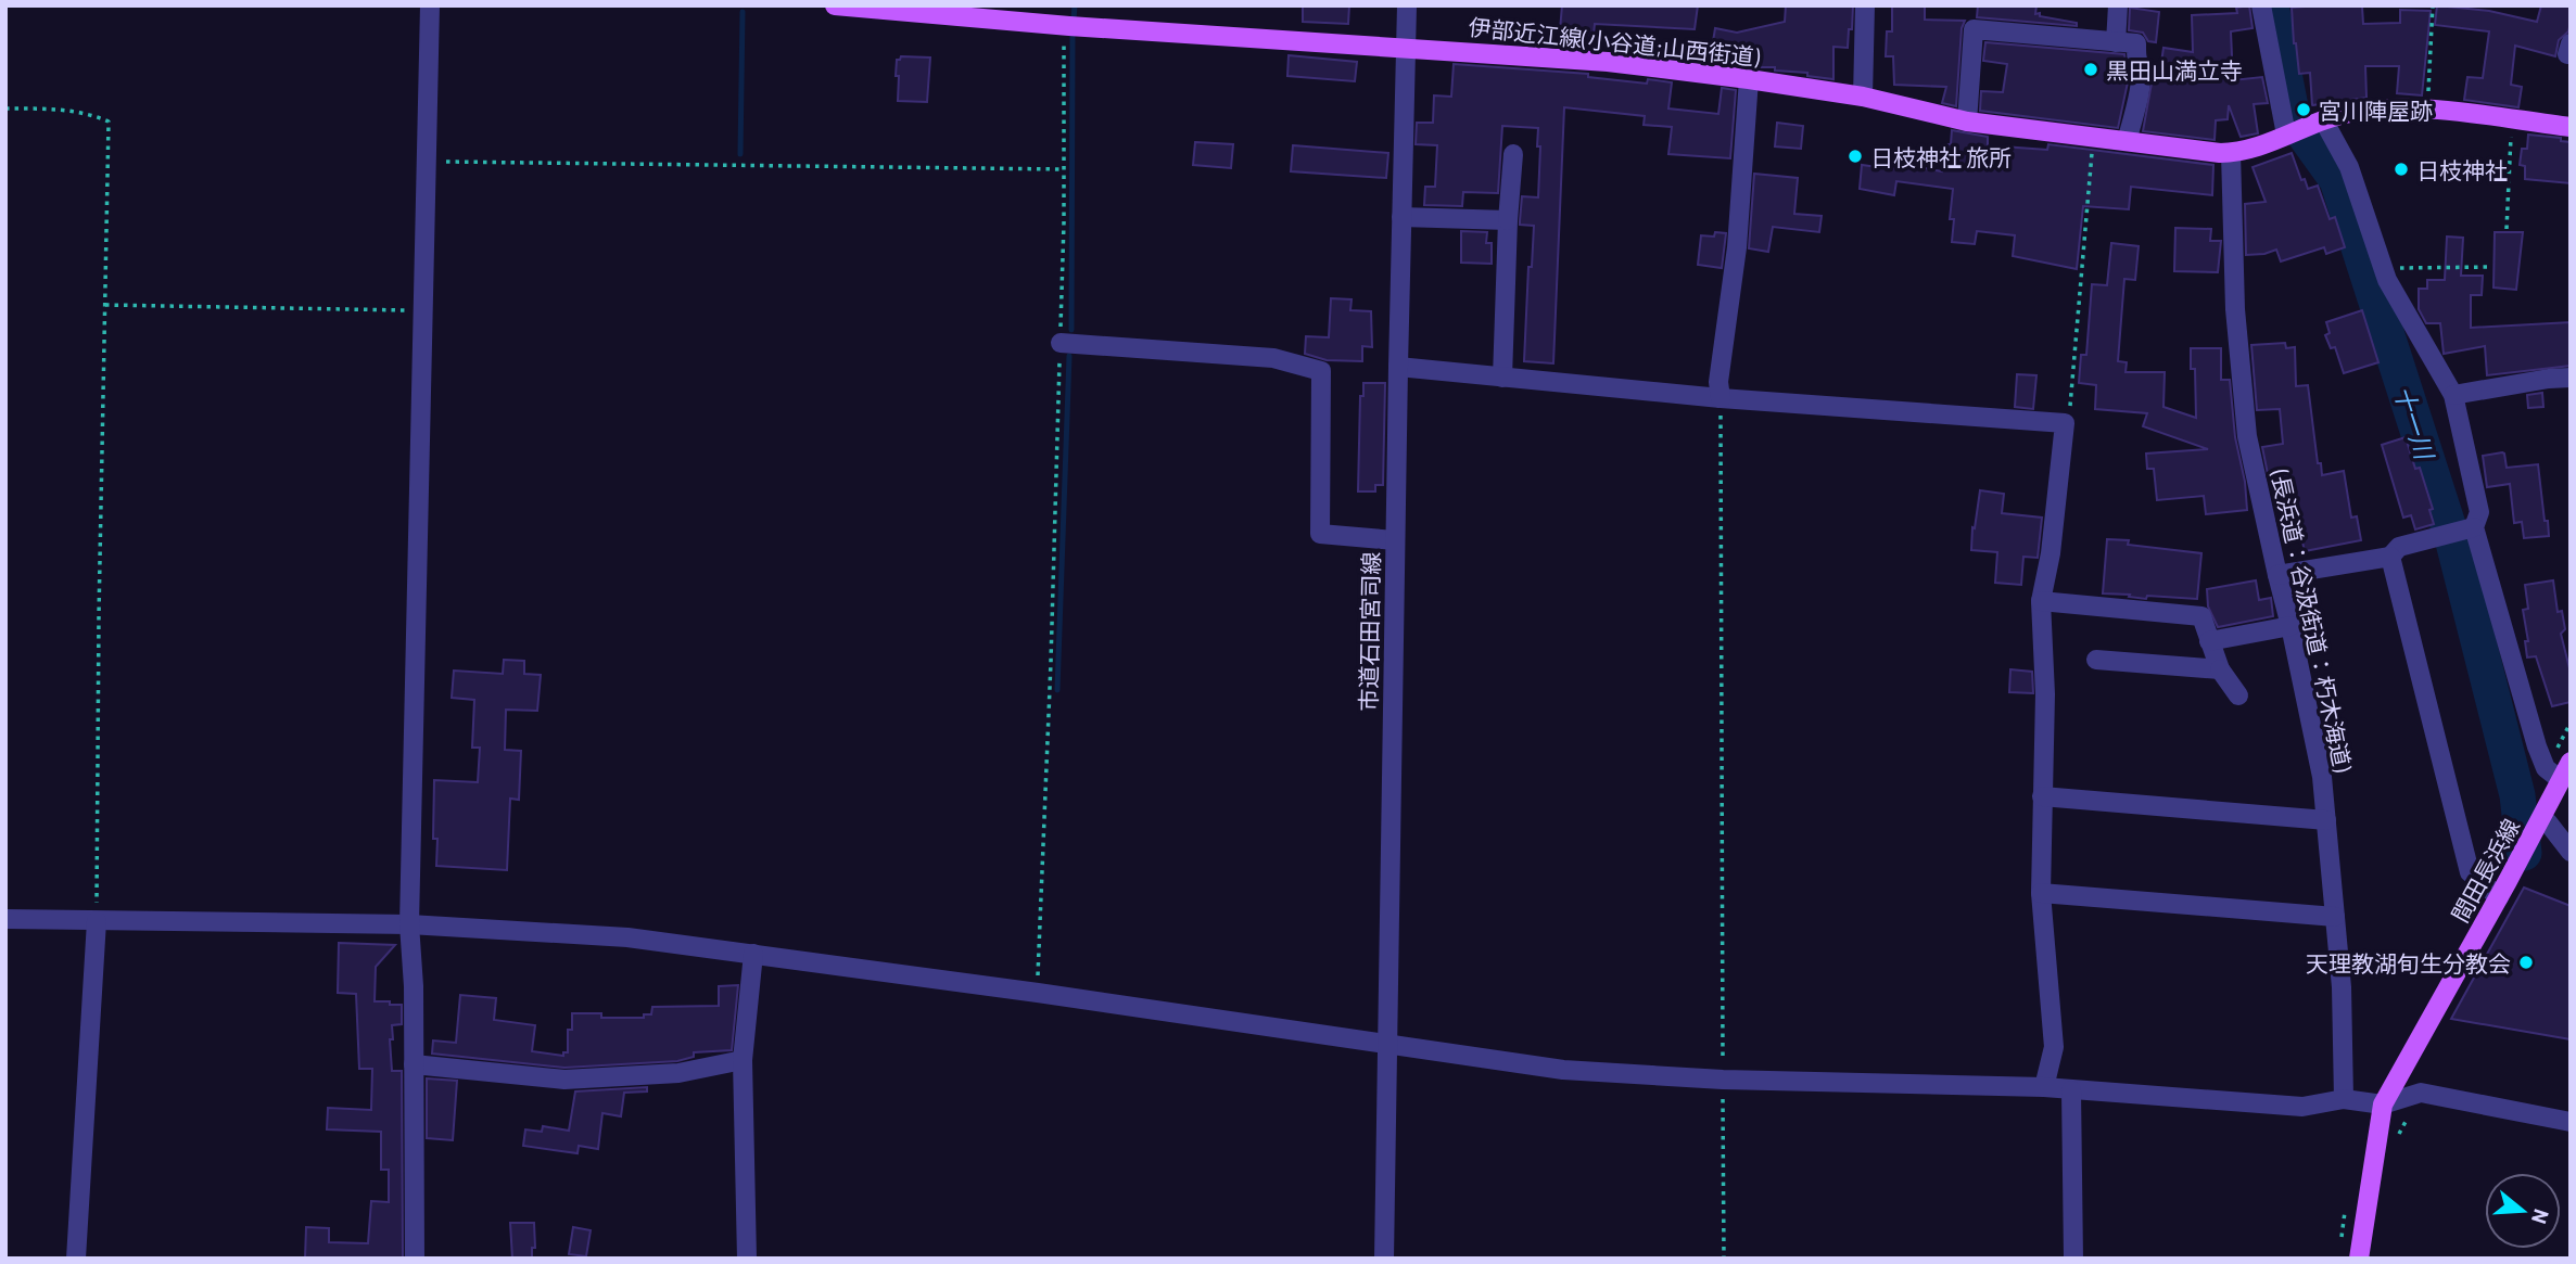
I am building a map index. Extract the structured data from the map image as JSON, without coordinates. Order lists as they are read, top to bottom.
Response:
{
  "streets": {
    "main road": ["伊部近江線(小谷道;山西街道)", "間田長浜線"],
    "street": ["(長浜道：谷汲街道：朽木海道)", "市道石田宮司線"]
  },
  "crossings": [
    ["伊部近江線(小谷道;山西街道)", "(長浜道：谷汲街道：朽木海道)"],
    ["伊部近江線(小谷道;山西街道)", "市道石田宮司線"]
  ],
  "water": ["十一川"],
  "places": [
    "黒田山満立寺",
    "宮川陣屋跡",
    "日枝神社 旅所",
    "日枝神社",
    "天理教湖旬生分教会"
  ],
  "north": "right"
}
